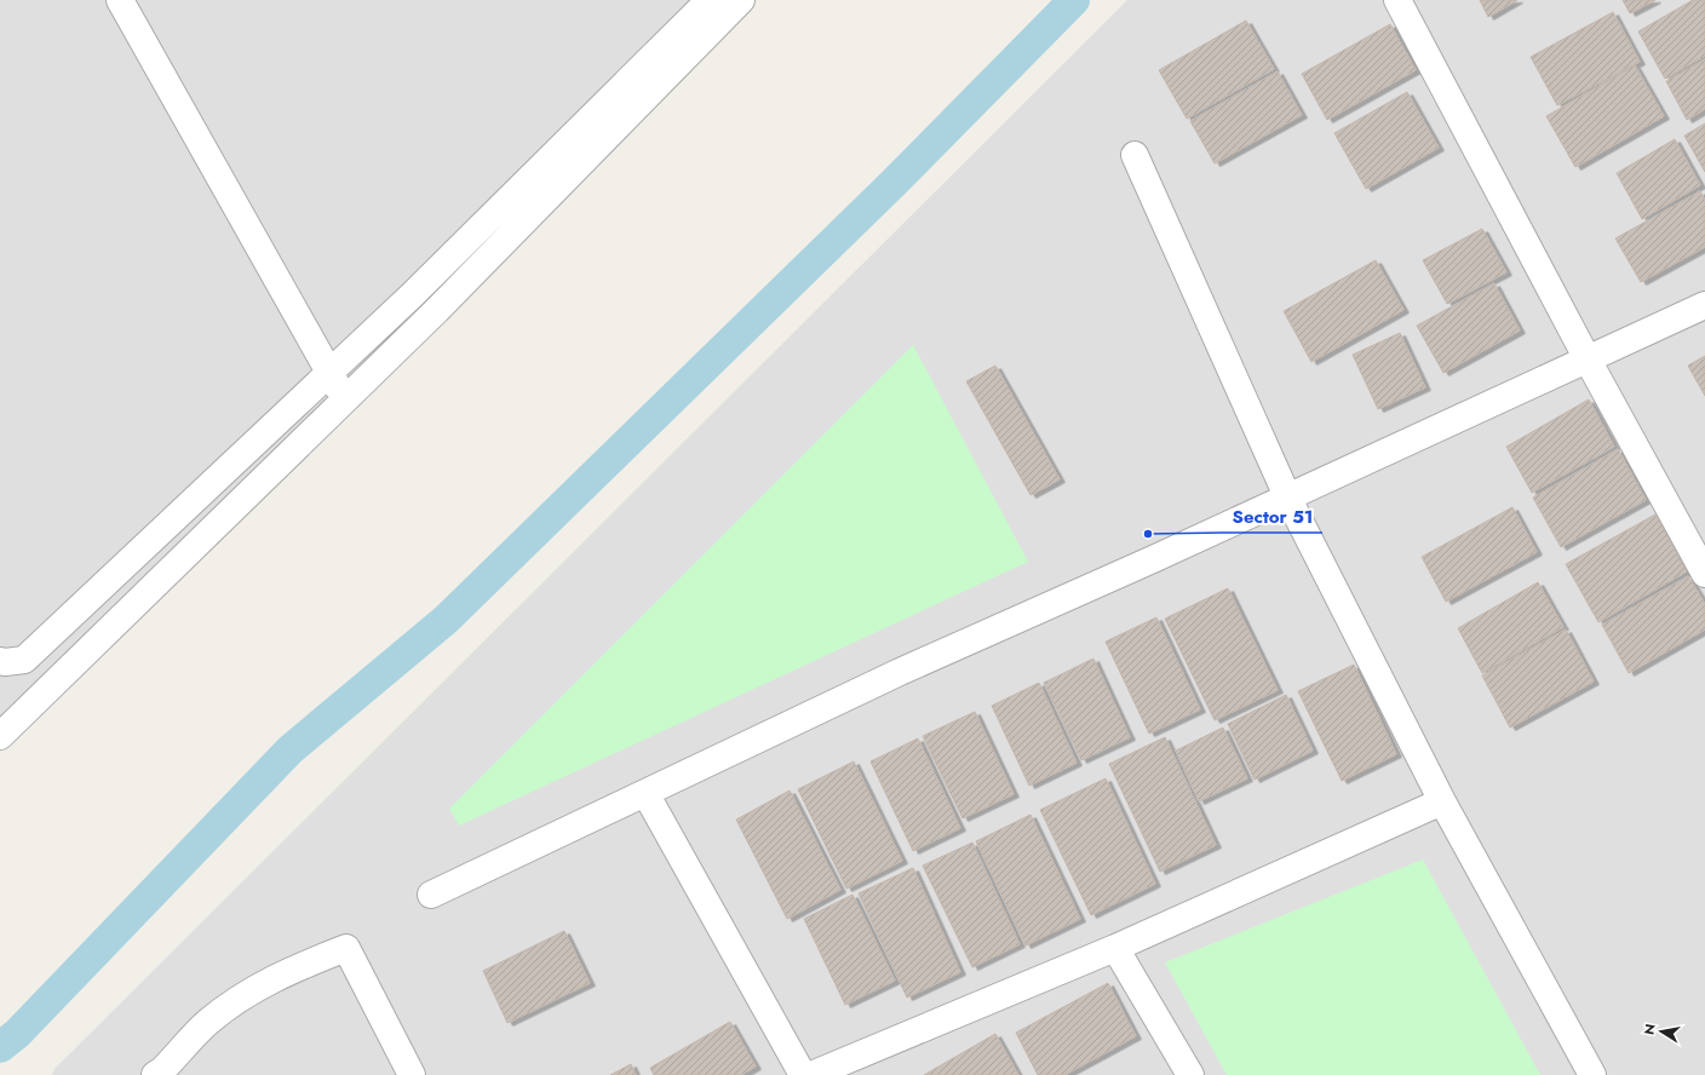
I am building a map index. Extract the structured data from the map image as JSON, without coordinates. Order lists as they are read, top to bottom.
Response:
{
  "places": ["Sector 51"],
  "north": "left"
}
